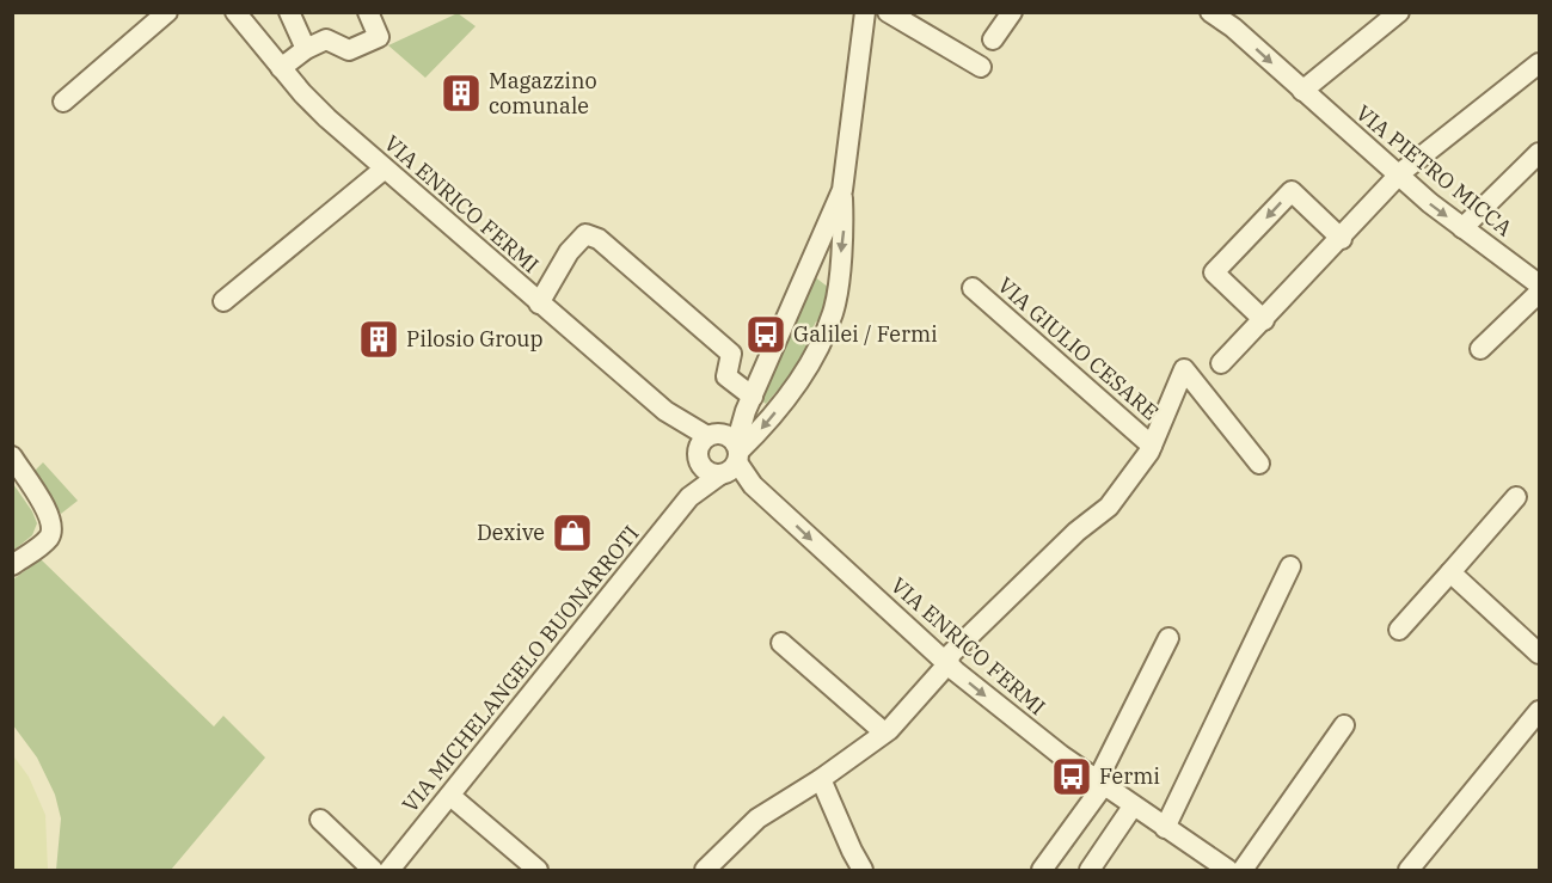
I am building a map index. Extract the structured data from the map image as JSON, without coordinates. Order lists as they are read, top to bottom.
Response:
{
  "streets": {
    "street": [
      "VIA PIETRO MICCA",
      "VIA ENRICO FERMI",
      "VIA GIULIO CESARE",
      "VIA MICHELANGELO BUONARROTI"
    ]
  },
  "crossings": [
    ["VIA ENRICO FERMI", "VIA GIULIO CESARE"],
    ["VIA ENRICO FERMI", "VIA MICHELANGELO BUONARROTI"]
  ],
  "one_way": ["VIA PIETRO MICCA"],
  "places": {
    "building": ["Magazzino comunale", "Pilosio Group"],
    "bus stop": ["Galilei / Fermi", "Fermi"],
    "shop": ["Dexive"]
  }
}
